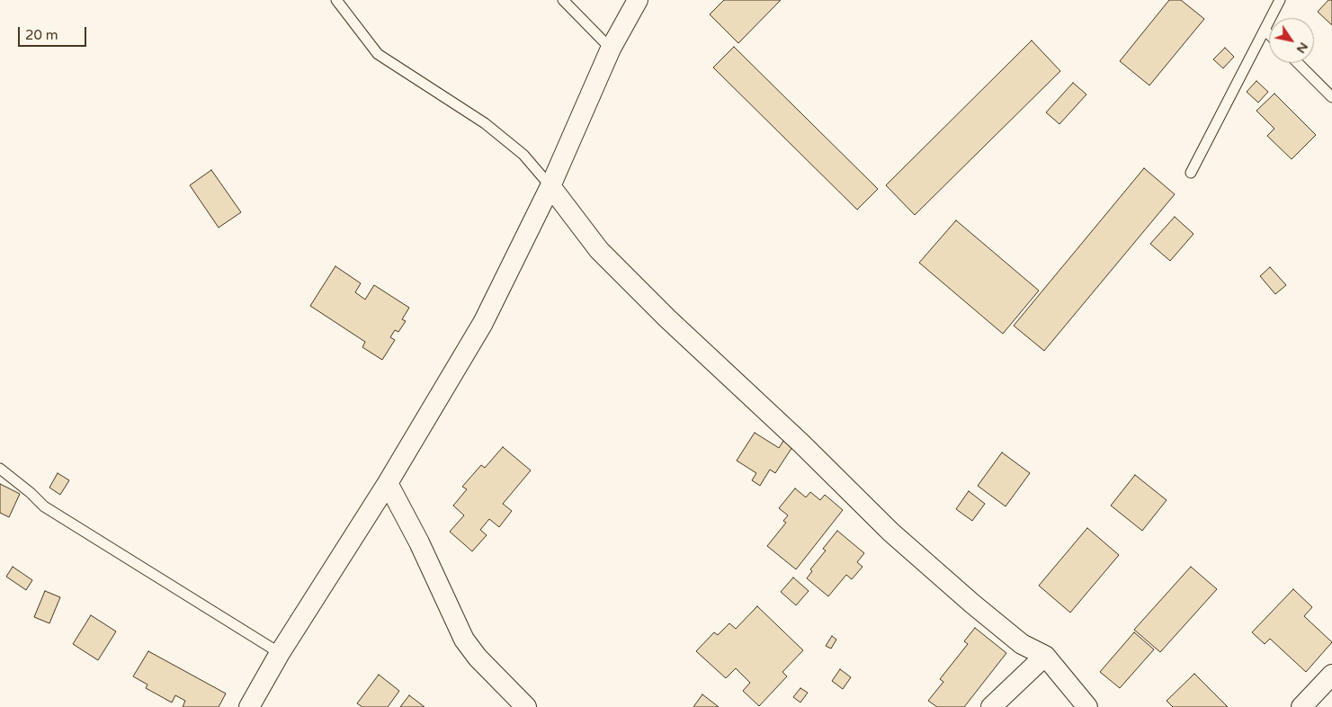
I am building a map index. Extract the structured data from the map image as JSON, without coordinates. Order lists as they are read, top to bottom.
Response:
{
  "scale_bar": "20 m",
  "north": "bottom right"
}
